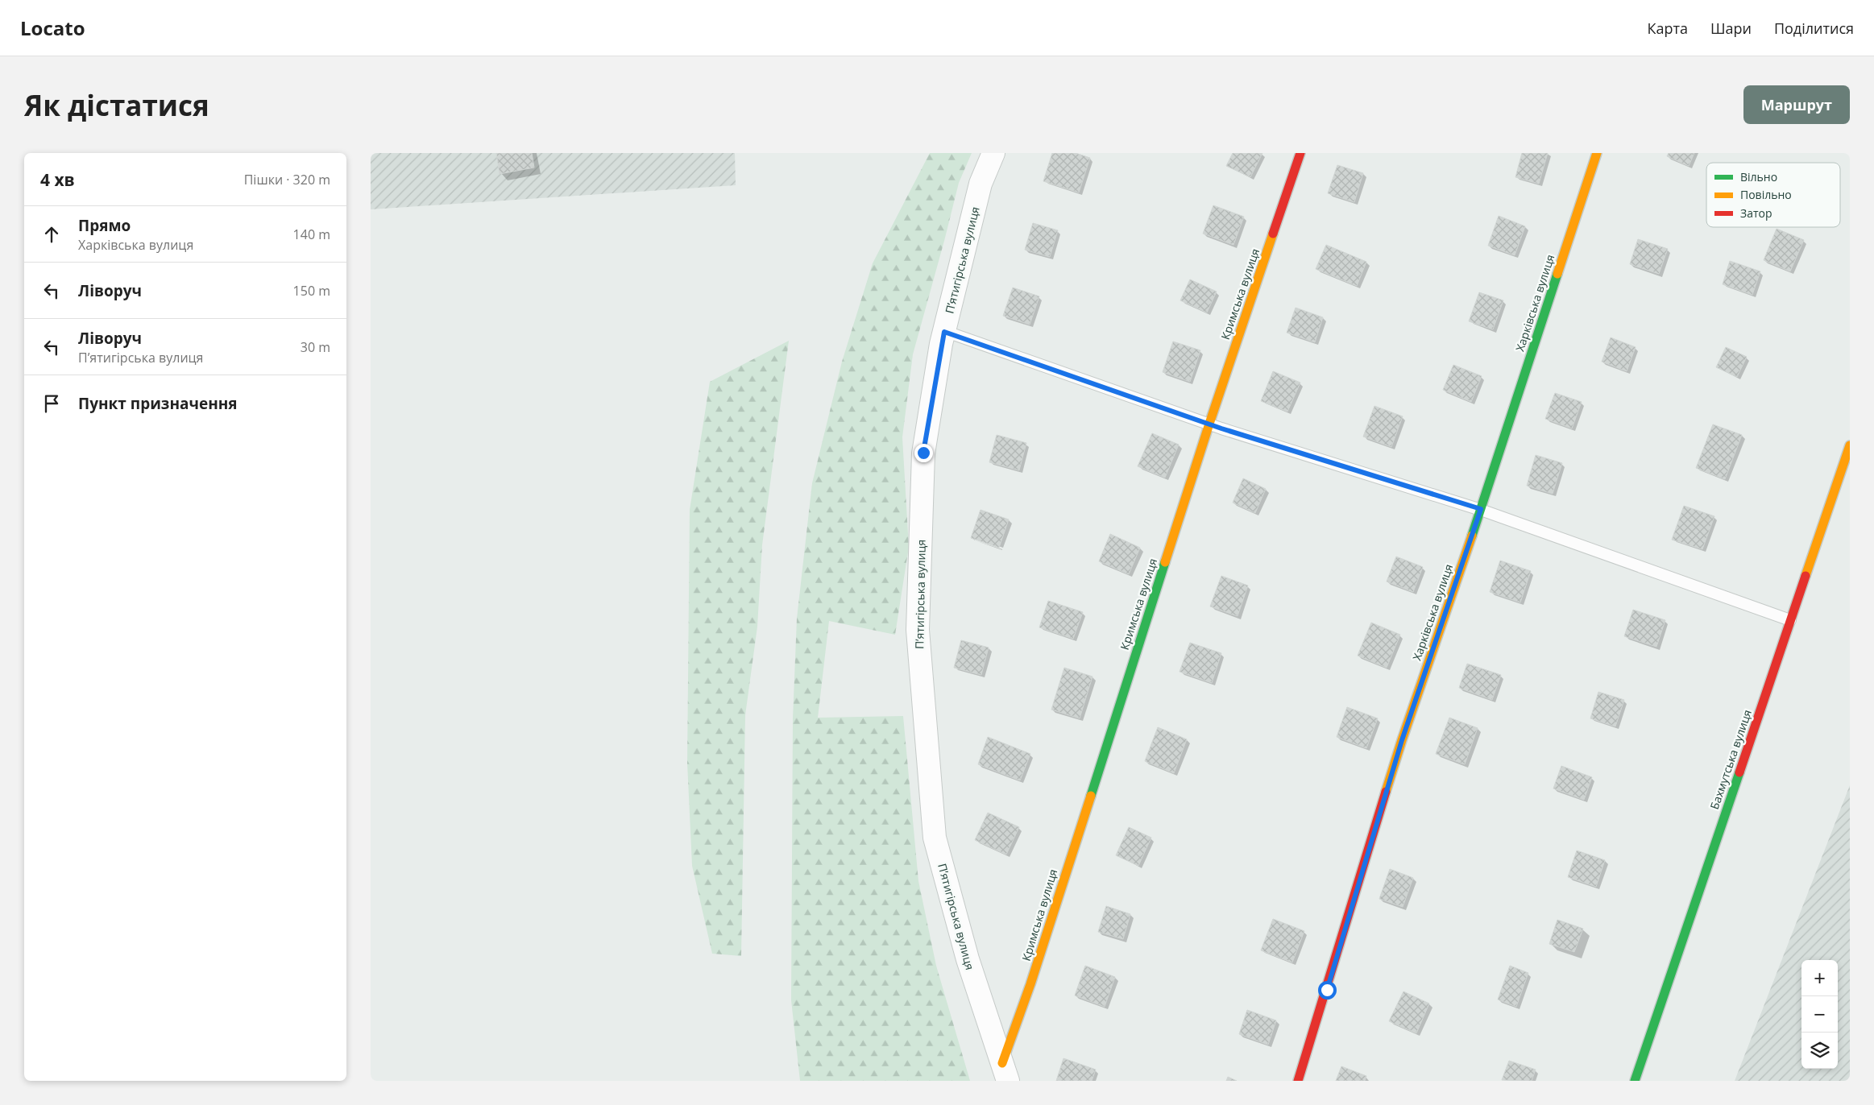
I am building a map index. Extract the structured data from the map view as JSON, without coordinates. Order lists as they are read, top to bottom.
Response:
{
  "streets": {
    "street": [
      "П’ятигірська вулиця",
      "Кримська вулиця",
      "Харківська вулиця",
      "Бахмутська вулиця"
    ]
  },
  "crossings": [
    ["П’ятигірська вулиця", "Кримська вулиця"]
  ],
  "legend": ["Вільно", "Повільно", "Затор"],
  "page": {
    "header": "Locato",
    "nav": ["Карта", "Шари", "Поділитися"],
    "buttons": "Маршрут",
    "title": "Як дістатися",
    "heading": ["4 хв", "Пішки · 320 m"],
    "list": [
      ["Прямо", "Харківська вулиця", "140 m"],
      ["Ліворуч", "150 m"],
      ["Ліворуч", "П’ятигірська вулиця", "30 m"],
      "Пункт призначення"
    ],
    "map_buttons": ["+", "−"]
  }
}
